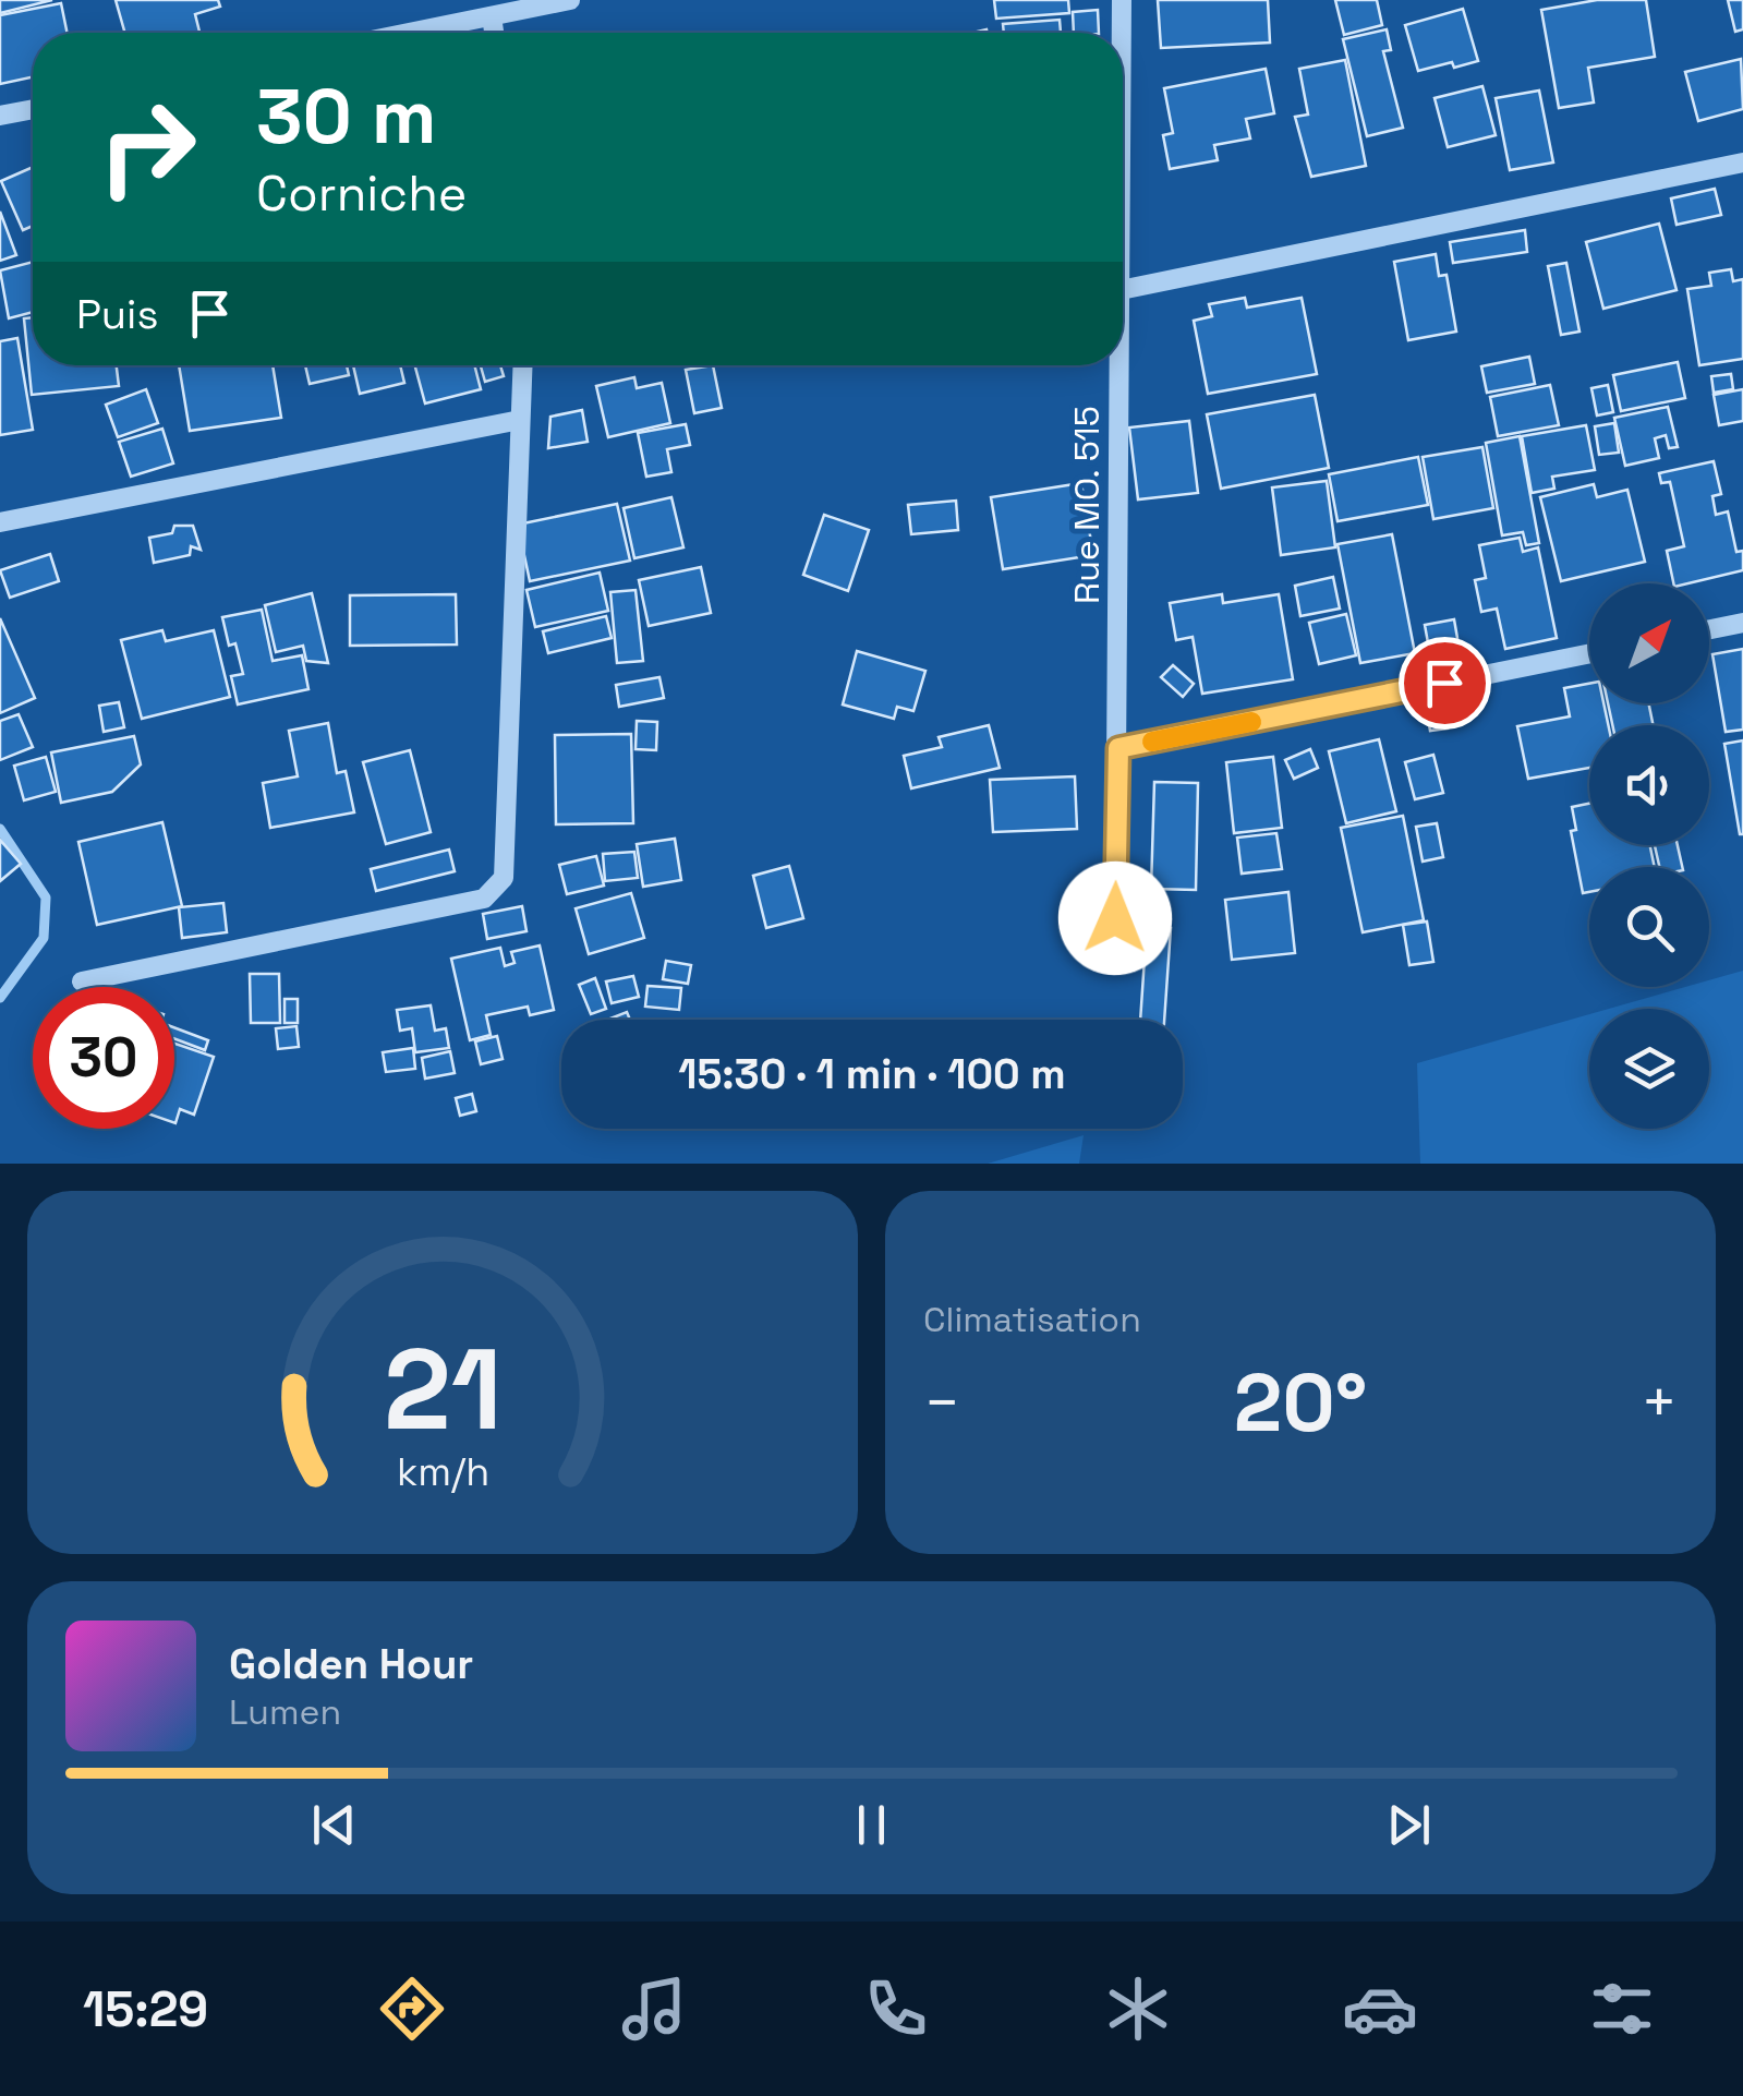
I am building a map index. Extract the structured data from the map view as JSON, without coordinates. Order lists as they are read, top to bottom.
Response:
{
  "streets": {
    "street": ["Rue MO. 515"]
  },
  "north": "top right",
  "page": {
    "turn": ["30 m", "Corniche"],
    "then": "Puis",
    "limit": "30",
    "trip": "15:30 · 1 min · 100 m",
    "tile": "Climatisation",
    "heat": ["−", "20°", "+"],
    "song": ["Golden Hour", "Lumen"],
    "tabs": "15:29",
    "gauge": ["21", "km/h"]
  }
}
